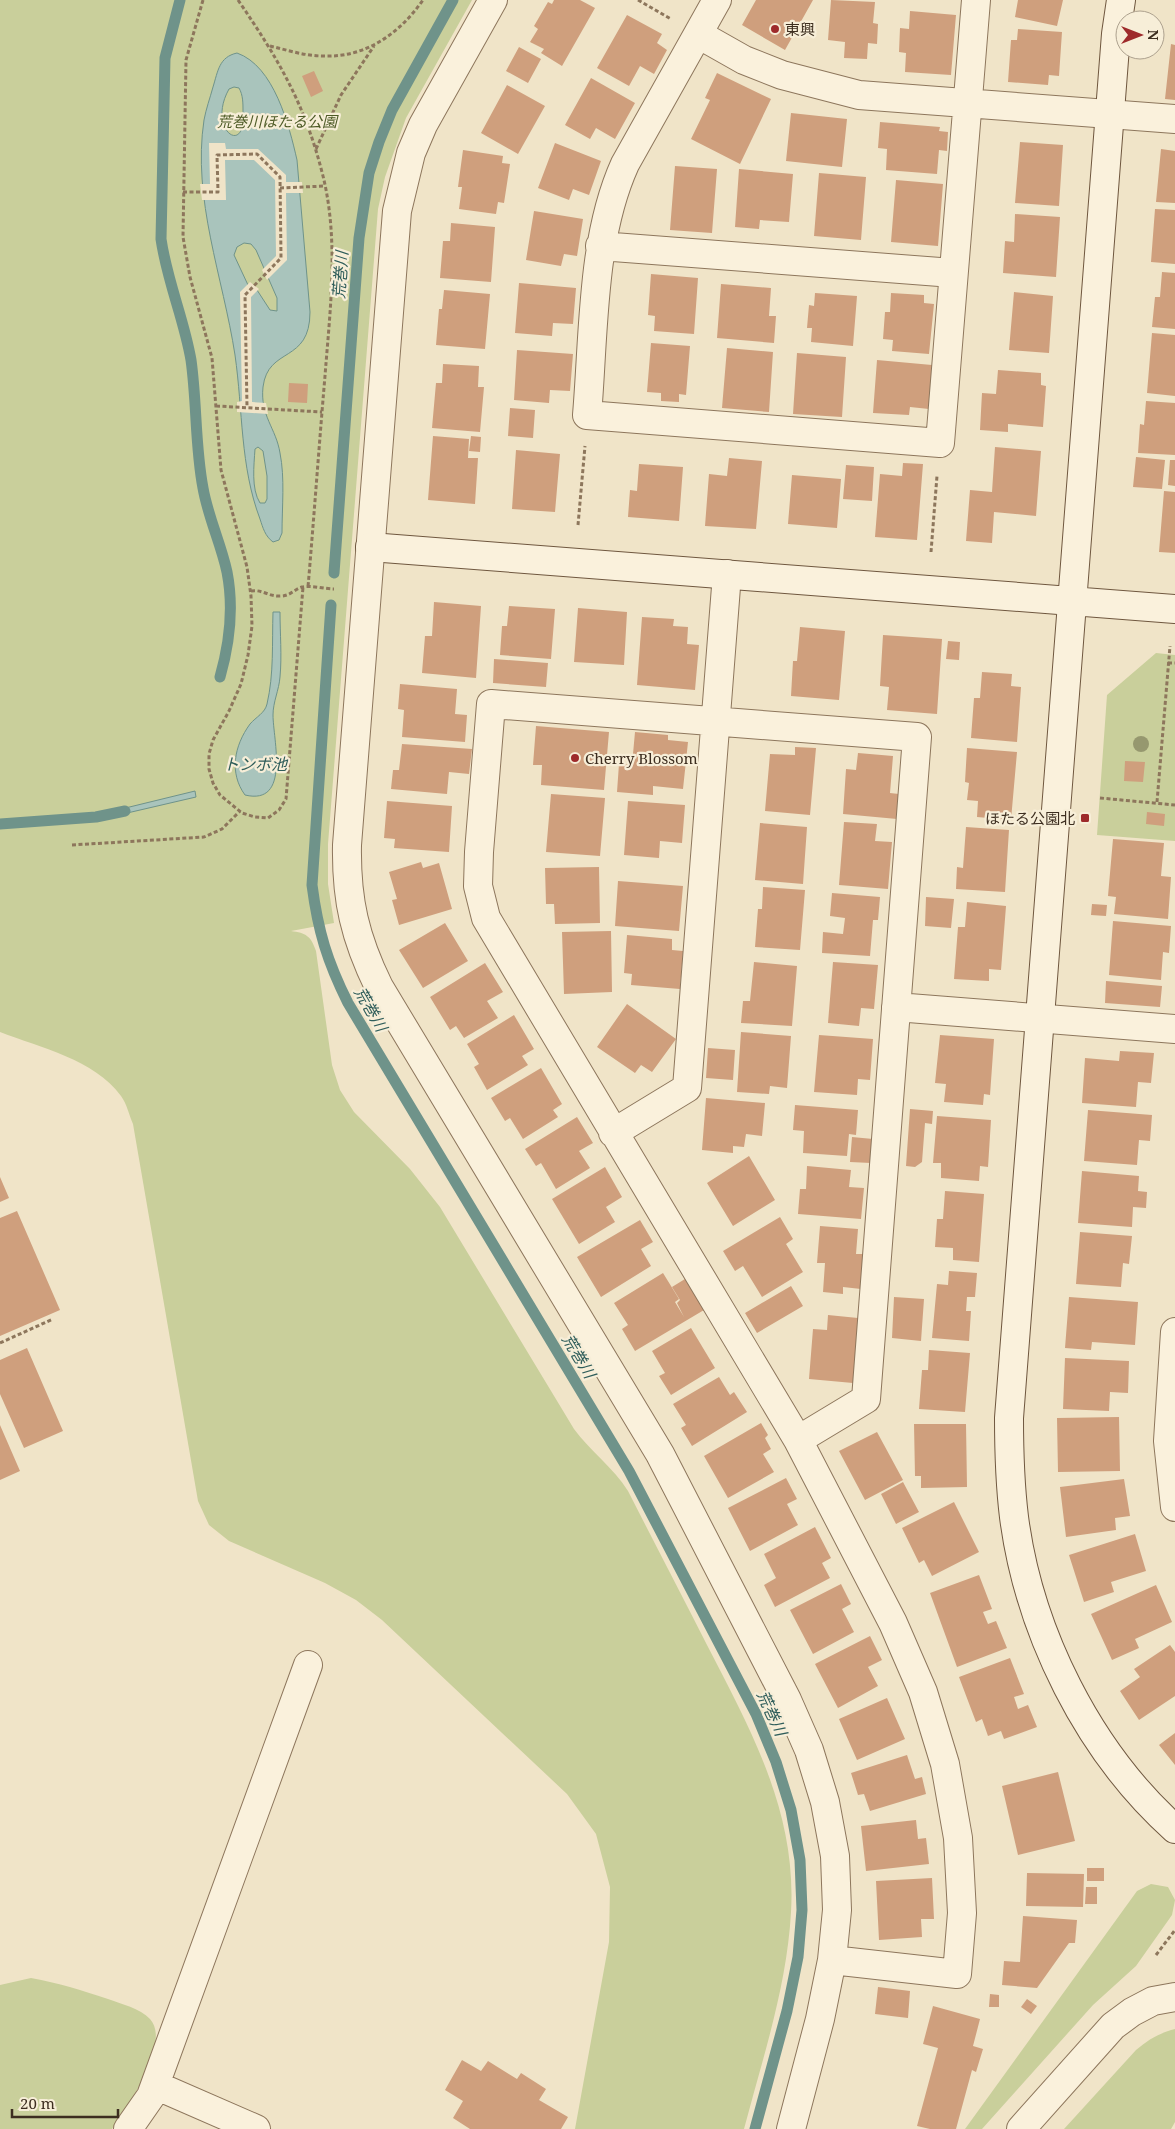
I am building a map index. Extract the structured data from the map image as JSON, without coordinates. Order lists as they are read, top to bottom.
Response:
{
  "water": ["荒巻川", "トンボ池"],
  "parks": ["荒巻川ほたる公園"],
  "places": {
    "other": ["東興", "Cherry Blossom"],
    "transit": ["ほたる公園北"]
  },
  "scale_bar": "20 m",
  "north": "right"
}
